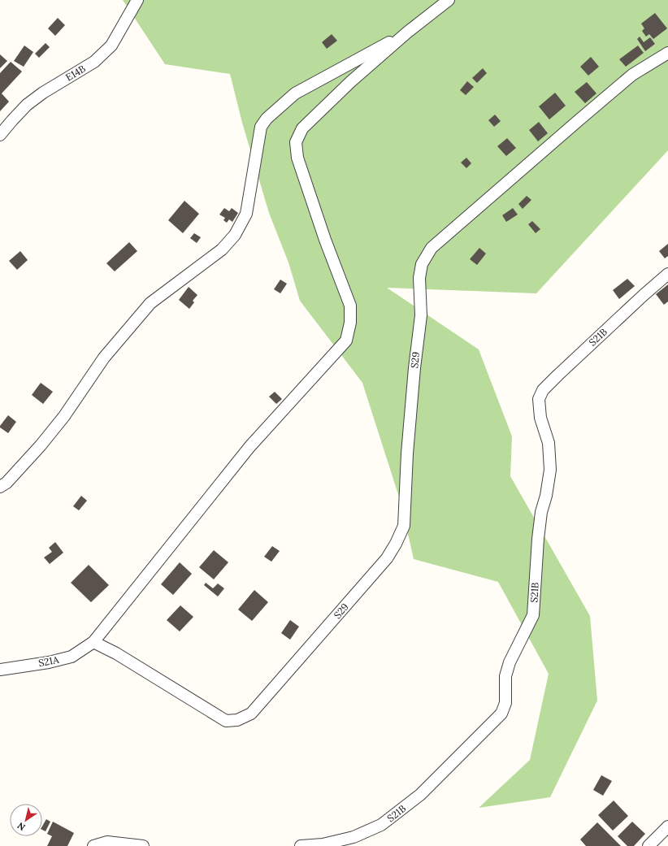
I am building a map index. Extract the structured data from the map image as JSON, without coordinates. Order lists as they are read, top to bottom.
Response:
{
  "streets": {
    "street": [
      "E14B",
      "S21B",
      "S29",
      "S21A"
    ]
  },
  "crossings": [
    ["S29", "S21A"]
  ],
  "north": "bottom left"
}
